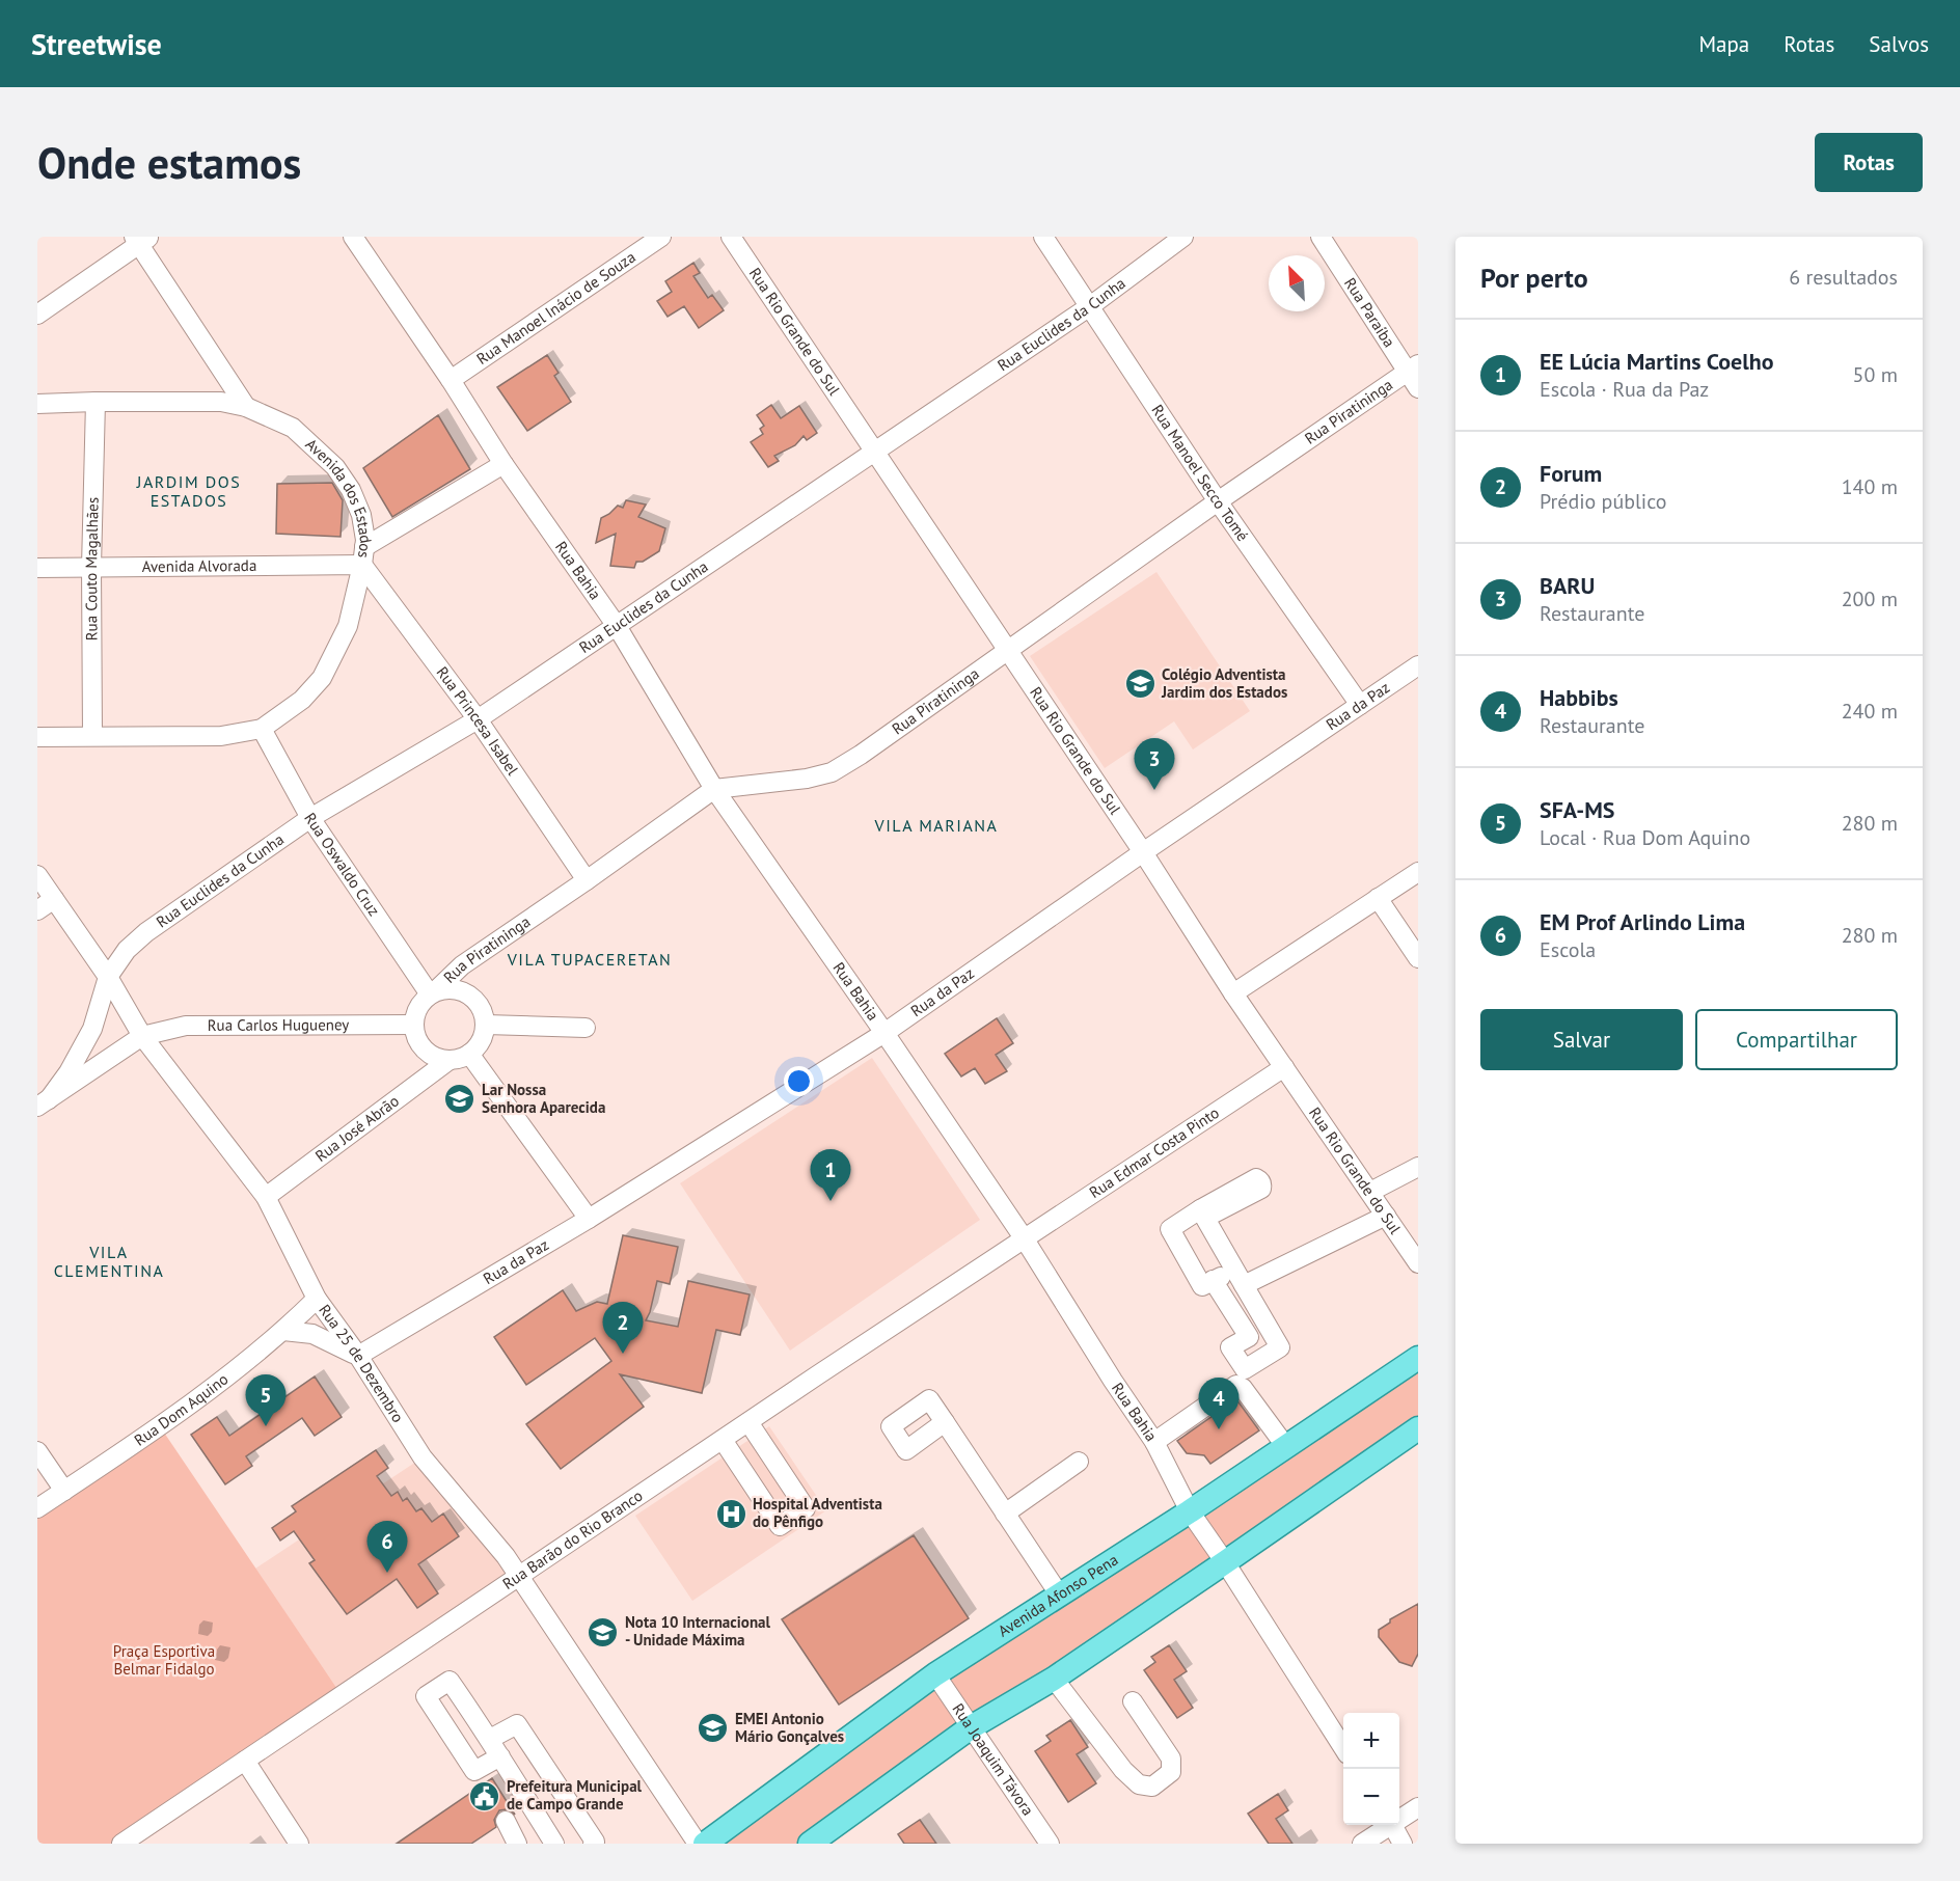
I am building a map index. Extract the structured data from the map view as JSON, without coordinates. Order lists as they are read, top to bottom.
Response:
{
  "streets": {
    "main road": ["Avenida Afonso Pena"],
    "street": [
      "Rua Manoel Inácio de Souza",
      "Rua Paraíba",
      "Rua Euclides da Cunha",
      "Rua Rio Grande do Sul",
      "Rua Piratininga",
      "Rua Manoel Secco Tomé",
      "Avenida dos Estados",
      "Avenida Alvorada",
      "Rua Couto Magalhães",
      "Rua Bahia",
      "Rua da Paz",
      "Rua Princesa Isabel",
      "Rua Oswaldo Cruz",
      "Rua Carlos Hugueney",
      "Rua José Abrão",
      "Rua Edmar Costa Pinto",
      "Rua 25 de Dezembro",
      "Rua Dom Aquino",
      "Rua Barão do Rio Branco",
      "Rua Joaquim Távora"
    ]
  },
  "crossings": [
    ["Rua Manoel Inácio de Souza", "Rua Bahia"],
    ["Rua Paraíba", "Rua Piratininga"],
    ["Rua Euclides da Cunha", "Rua Rio Grande do Sul"],
    ["Rua Euclides da Cunha", "Rua Manoel Secco Tomé"],
    ["Rua Euclides da Cunha", "Rua Bahia"],
    ["Rua Euclides da Cunha", "Rua Princesa Isabel"],
    ["Rua Euclides da Cunha", "Rua Oswaldo Cruz"],
    ["Rua Euclides da Cunha", "Rua 25 de Dezembro"],
    ["Rua Rio Grande do Sul", "Rua Piratininga"],
    ["Rua Rio Grande do Sul", "Rua da Paz"],
    ["Rua Rio Grande do Sul", "Rua Edmar Costa Pinto"],
    ["Rua Piratininga", "Rua Manoel Secco Tomé"],
    ["Rua Piratininga", "Rua Bahia"],
    ["Rua Piratininga", "Rua Princesa Isabel"],
    ["Rua Piratininga", "Rua Oswaldo Cruz"],
    ["Rua Piratininga", "Rua Carlos Hugueney"],
    ["Rua Piratininga", "Rua José Abrão"],
    ["Rua Manoel Secco Tomé", "Rua da Paz"],
    ["Avenida dos Estados", "Avenida Alvorada"],
    ["Avenida dos Estados", "Rua Couto Magalhães"],
    ["Avenida dos Estados", "Rua Princesa Isabel"],
    ["Avenida dos Estados", "Rua Oswaldo Cruz"],
    ["Avenida Alvorada", "Rua Couto Magalhães"],
    ["Avenida Alvorada", "Rua Princesa Isabel"],
    ["Rua Bahia", "Rua da Paz"],
    ["Rua Bahia", "Rua Edmar Costa Pinto"],
    ["Rua Bahia", "Rua Barão do Rio Branco"],
    ["Rua Bahia", "Avenida Afonso Pena"],
    ["Rua da Paz", "Rua 25 de Dezembro"],
    ["Rua Oswaldo Cruz", "Rua Carlos Hugueney"],
    ["Rua Oswaldo Cruz", "Rua José Abrão"],
    ["Rua Carlos Hugueney", "Rua José Abrão"],
    ["Rua Carlos Hugueney", "Rua 25 de Dezembro"],
    ["Rua José Abrão", "Rua 25 de Dezembro"],
    ["Rua Edmar Costa Pinto", "Rua Barão do Rio Branco"],
    ["Rua 25 de Dezembro", "Rua Dom Aquino"],
    ["Rua 25 de Dezembro", "Rua Barão do Rio Branco"],
    ["Avenida Afonso Pena", "Rua Joaquim Távora"]
  ],
  "districts": [
    "JARDIM DOS ESTADOS",
    "VILA MARIANA",
    "VILA TUPACERETAN",
    "VILA CLEMENTINA"
  ],
  "parks": ["Praça Esportiva Belmar Fidalgo"],
  "places": {
    "school or university": [
      "Colégio Adventista Jardim dos Estados",
      "Lar Nossa Senhora Aparecida",
      "Nota 10 Internacional - Unidade Máxima",
      "EMEI Antonio Mário Gonçalves"
    ],
    "hospital": ["Hospital Adventista do Pênfigo"],
    "public building": ["Prefeitura Municipal de Campo Grande"]
  },
  "north": "top left",
  "page": {
    "header": "Streetwise",
    "nav": ["Mapa", "Rotas", "Salvos"],
    "buttons": [
      "Rotas",
      ["Salvar", "Compartilhar"]
    ],
    "title": "Onde estamos",
    "heading": ["Por perto", "6 resultados"],
    "list": [
      {
        "mark": "1",
        "name": "EE Lúcia Martins Coelho",
        "note": "Escola · Rua da Paz",
        "value": "50 m"
      },
      {
        "mark": "2",
        "name": "Forum",
        "note": "Prédio público",
        "value": "140 m"
      },
      {
        "mark": "3",
        "name": "BARU",
        "note": "Restaurante",
        "value": "200 m"
      },
      {
        "mark": "4",
        "name": "Habbibs",
        "note": "Restaurante",
        "value": "240 m"
      },
      {
        "mark": "5",
        "name": "SFA-MS",
        "note": "Local · Rua Dom Aquino",
        "value": "280 m"
      },
      {
        "mark": "6",
        "name": "EM Prof Arlindo Lima",
        "note": "Escola",
        "value": "280 m"
      }
    ],
    "pins": [
      "3",
      "1",
      "2",
      "5",
      "4",
      "6"
    ],
    "map_buttons": ["+", "−"]
  }
}
